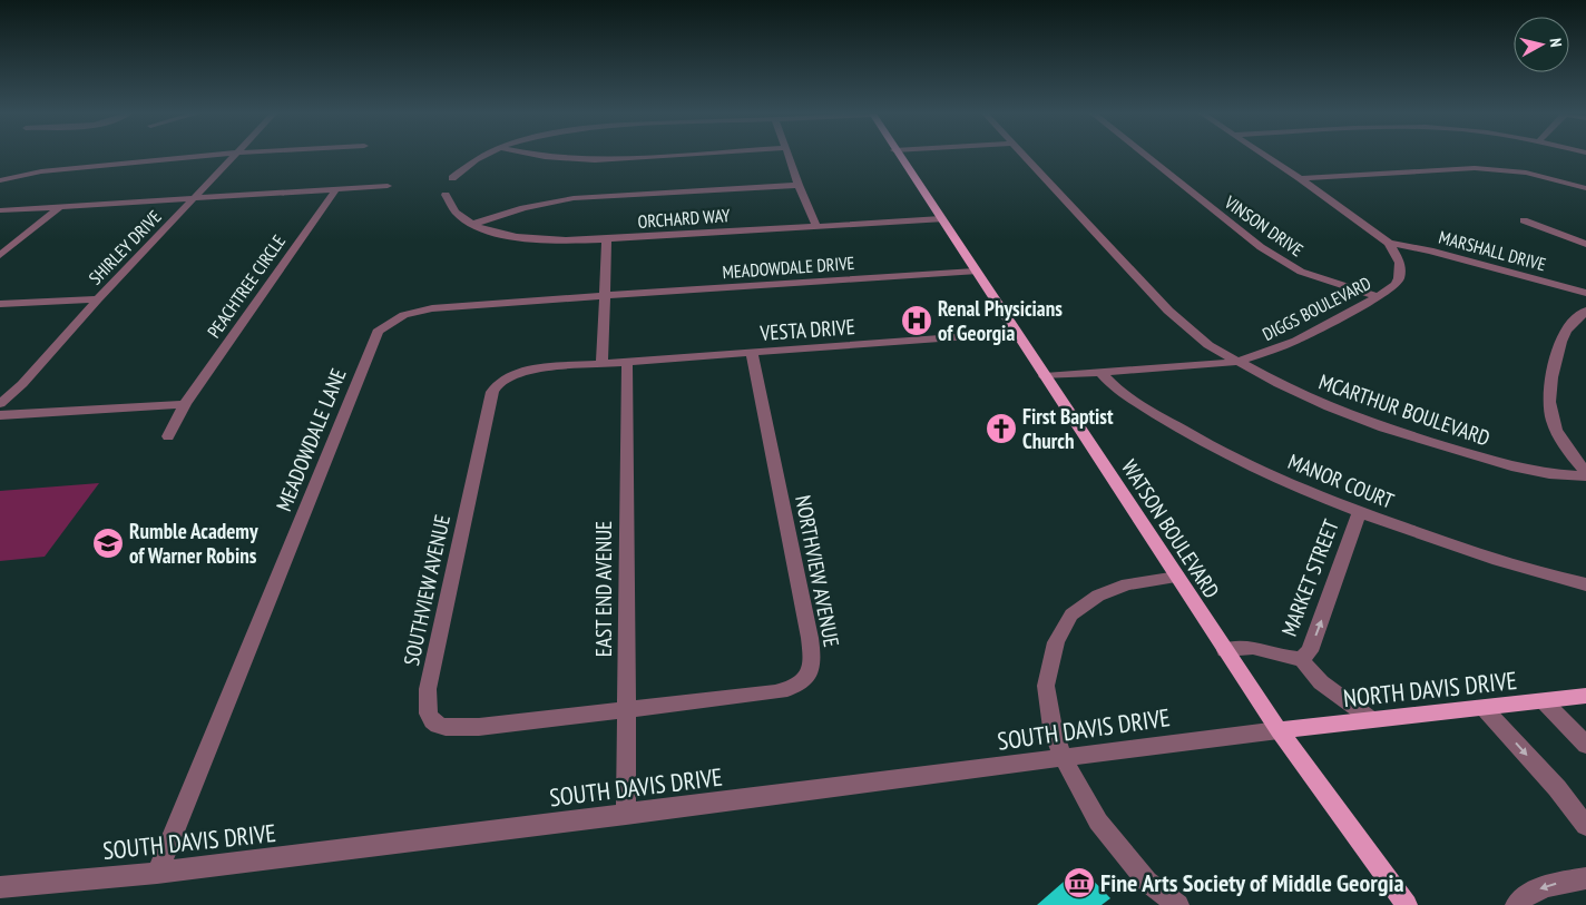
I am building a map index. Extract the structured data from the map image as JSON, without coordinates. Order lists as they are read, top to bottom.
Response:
{
  "streets": {
    "main road": ["WATSON BOULEVARD", "NORTH DAVIS DRIVE"],
    "street": [
      "ORCHARD WAY",
      "VINSON DRIVE",
      "SHIRLEY DRIVE",
      "MARSHALL DRIVE",
      "MEADOWDALE DRIVE",
      "PEACHTREE CIRCLE",
      "DIGGS BOULEVARD",
      "VESTA DRIVE",
      "MCARTHUR BOULEVARD",
      "MEADOWDALE LANE",
      "MANOR COURT",
      "NORTHVIEW AVENUE",
      "MARKET STREET",
      "EAST END AVENUE",
      "SOUTHVIEW AVENUE",
      "SOUTH DAVIS DRIVE"
    ]
  },
  "crossings": [
    ["ORCHARD WAY", "WATSON BOULEVARD"],
    ["VINSON DRIVE", "DIGGS BOULEVARD"],
    ["MARSHALL DRIVE", "DIGGS BOULEVARD"],
    ["MEADOWDALE DRIVE", "MEADOWDALE LANE"],
    ["MEADOWDALE DRIVE", "WATSON BOULEVARD"],
    ["DIGGS BOULEVARD", "MCARTHUR BOULEVARD"],
    ["DIGGS BOULEVARD", "MANOR COURT"],
    ["DIGGS BOULEVARD", "WATSON BOULEVARD"],
    ["VESTA DRIVE", "WATSON BOULEVARD"],
    ["VESTA DRIVE", "NORTHVIEW AVENUE"],
    ["VESTA DRIVE", "EAST END AVENUE"],
    ["VESTA DRIVE", "SOUTHVIEW AVENUE"],
    ["MEADOWDALE LANE", "SOUTH DAVIS DRIVE"],
    ["MANOR COURT", "MARKET STREET"],
    ["WATSON BOULEVARD", "MARKET STREET"],
    ["WATSON BOULEVARD", "NORTH DAVIS DRIVE"],
    ["WATSON BOULEVARD", "SOUTH DAVIS DRIVE"],
    ["NORTHVIEW AVENUE", "EAST END AVENUE"],
    ["NORTHVIEW AVENUE", "SOUTHVIEW AVENUE"],
    ["MARKET STREET", "NORTH DAVIS DRIVE"],
    ["EAST END AVENUE", "SOUTHVIEW AVENUE"],
    ["EAST END AVENUE", "SOUTH DAVIS DRIVE"],
    ["NORTH DAVIS DRIVE", "SOUTH DAVIS DRIVE"]
  ],
  "one_way": ["MARKET STREET"],
  "places": {
    "hospital": ["Renal Physicians of Georgia"],
    "church": ["First Baptist Church"],
    "school or university": ["Rumble Academy of Warner Robins"],
    "museum": ["Fine Arts Society of Middle Georgia"]
  },
  "north": "right"
}
